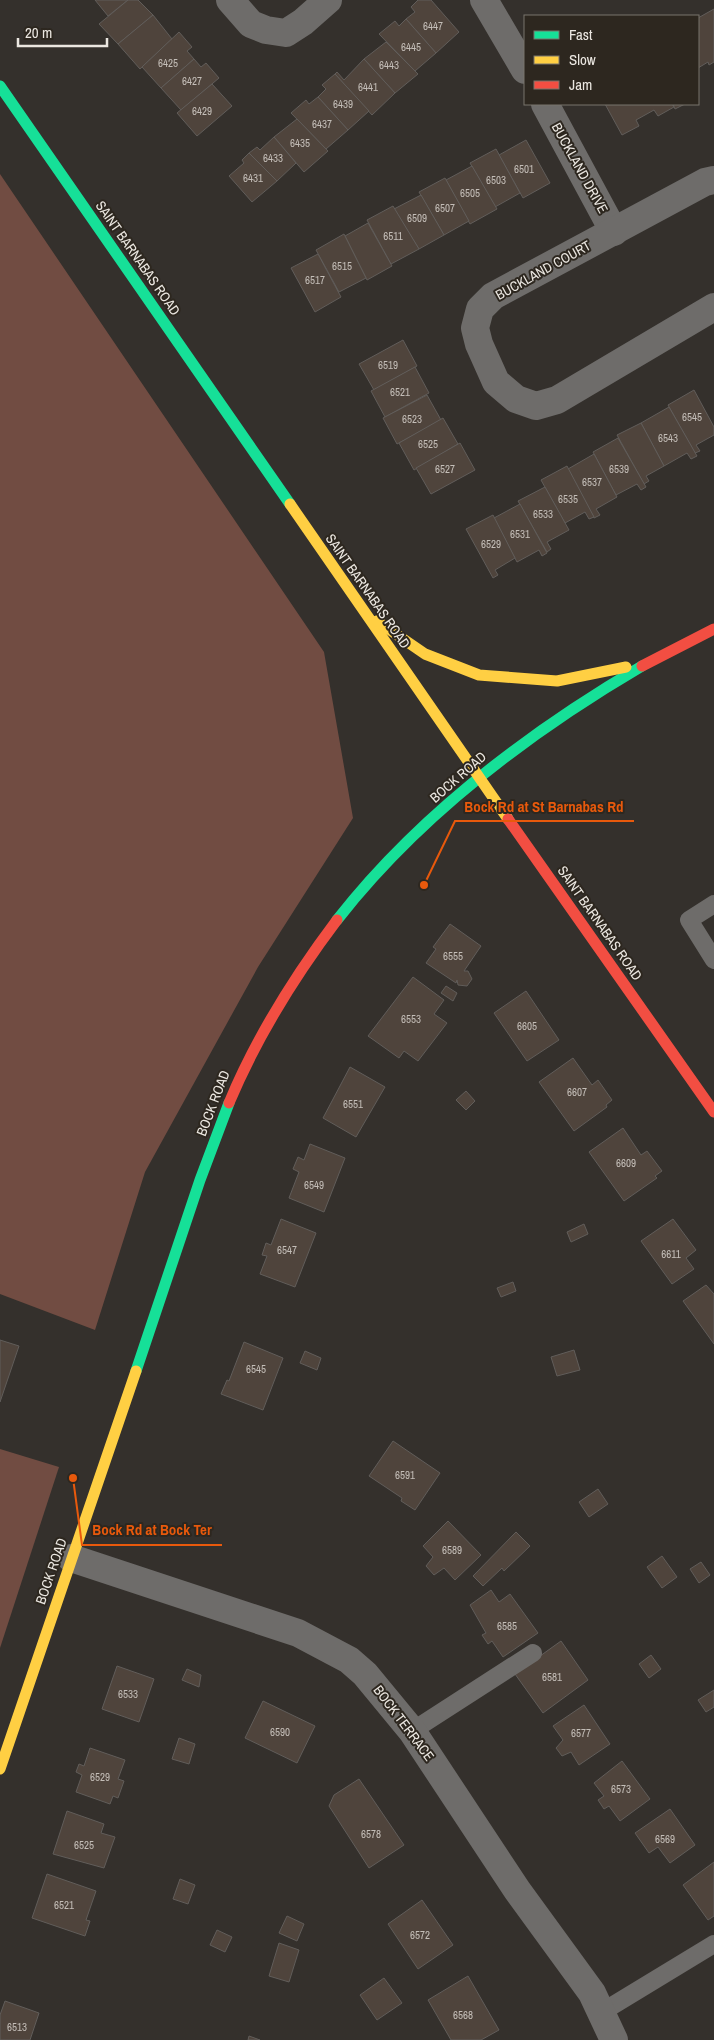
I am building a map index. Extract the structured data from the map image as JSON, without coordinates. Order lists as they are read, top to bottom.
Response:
{
  "streets": {
    "main road": ["SAINT BARNABAS ROAD", "BOCK ROAD"],
    "street": ["BUCKLAND DRIVE", "BUCKLAND COURT", "BOCK TERRACE"]
  },
  "crossings": [
    ["BUCKLAND DRIVE", "BUCKLAND COURT"],
    ["SAINT BARNABAS ROAD", "BOCK ROAD"],
    ["BOCK ROAD", "BOCK TERRACE"]
  ],
  "places": ["Bock Rd at St Barnabas Rd", "Bock Rd at Bock Ter"],
  "house_numbers": [
    "6447",
    "6445",
    "6425",
    "6443",
    "6427",
    "6441",
    "6439",
    "6429",
    "6437",
    "6435",
    "6433",
    "6501",
    "6431",
    "6503",
    "6505",
    "6507",
    "6509",
    "6511",
    "6515",
    "6517",
    "6519",
    "6521",
    "6545",
    "6523",
    "6543",
    "6525",
    "6527",
    "6539",
    "6537",
    "6535",
    "6533",
    "6531",
    "6529",
    "6555",
    "6553",
    "6605",
    "6607",
    "6551",
    "6609",
    "6549",
    "6547",
    "6611",
    "6545",
    "6591",
    "6589",
    "6585",
    "6581",
    "6533",
    "6590",
    "6577",
    "6529",
    "6573",
    "6578",
    "6569",
    "6525",
    "6521",
    "6572",
    "6568",
    "6513"
  ],
  "legend": ["Fast", "Slow", "Jam"],
  "scale_bar": "20 m"
}
